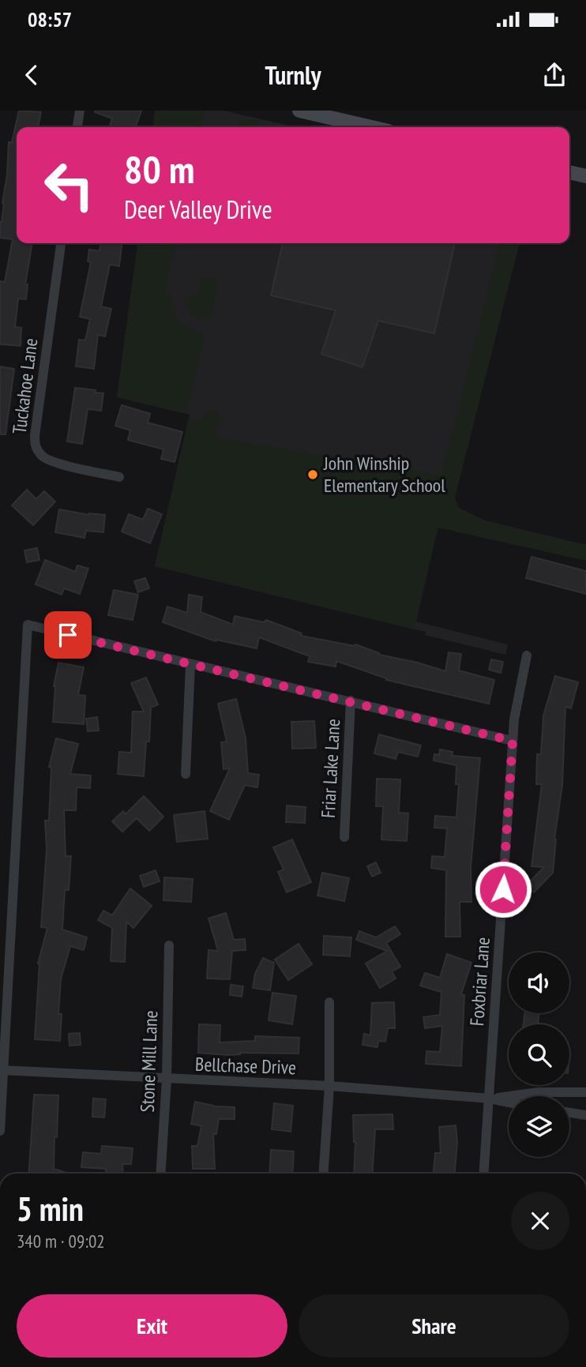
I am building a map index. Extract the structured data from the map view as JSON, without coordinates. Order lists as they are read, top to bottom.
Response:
{
  "streets": {
    "street": [
      "Tuckahoe Lane",
      "Friar Lake Lane",
      "Foxbriar Lane",
      "Stone Mill Lane",
      "Bellchase Drive"
    ]
  },
  "crossings": [
    ["Foxbriar Lane", "Bellchase Drive"],
    ["Stone Mill Lane", "Bellchase Drive"]
  ],
  "places": ["John Winship Elementary School"],
  "page": {
    "status": "08:57",
    "header": "Turnly",
    "turn": ["80 m", "Deer Valley Drive"],
    "heading": ["5 min", "340 m · 09:02"],
    "buttons": ["Exit", "Share"]
  }
}
